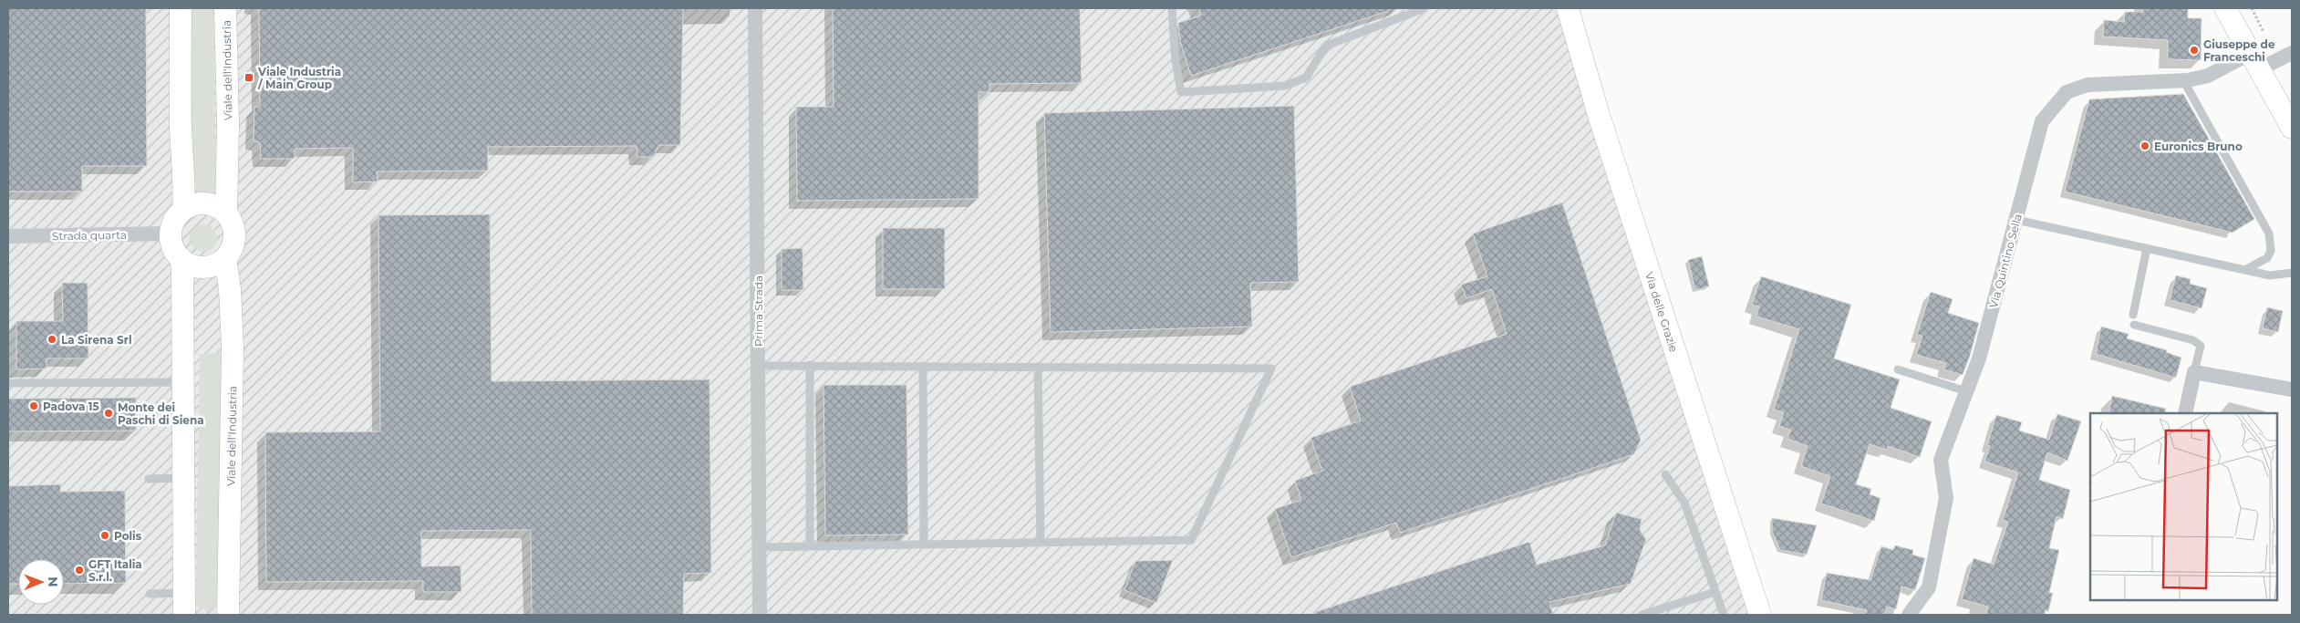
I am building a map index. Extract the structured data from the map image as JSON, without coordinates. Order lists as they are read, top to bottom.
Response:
{
  "streets": {
    "street": [
      "Viale dell'Industria",
      "Strada quarta",
      "Via Quintino Sella",
      "Prima Strada",
      "Via delle Grazie"
    ]
  },
  "crossings": [
    ["Viale dell'Industria", "Strada quarta"]
  ],
  "places": {
    "other": [
      "Giuseppe de Franceschi",
      "Euronics Bruno",
      "La Sirena Srl",
      "Padova 15",
      "Monte dei Paschi di Siena",
      "Polis",
      "GFT Italia S.r.l."
    ],
    "transit": ["Viale Industria / Main Group"]
  },
  "north": "right"
}
